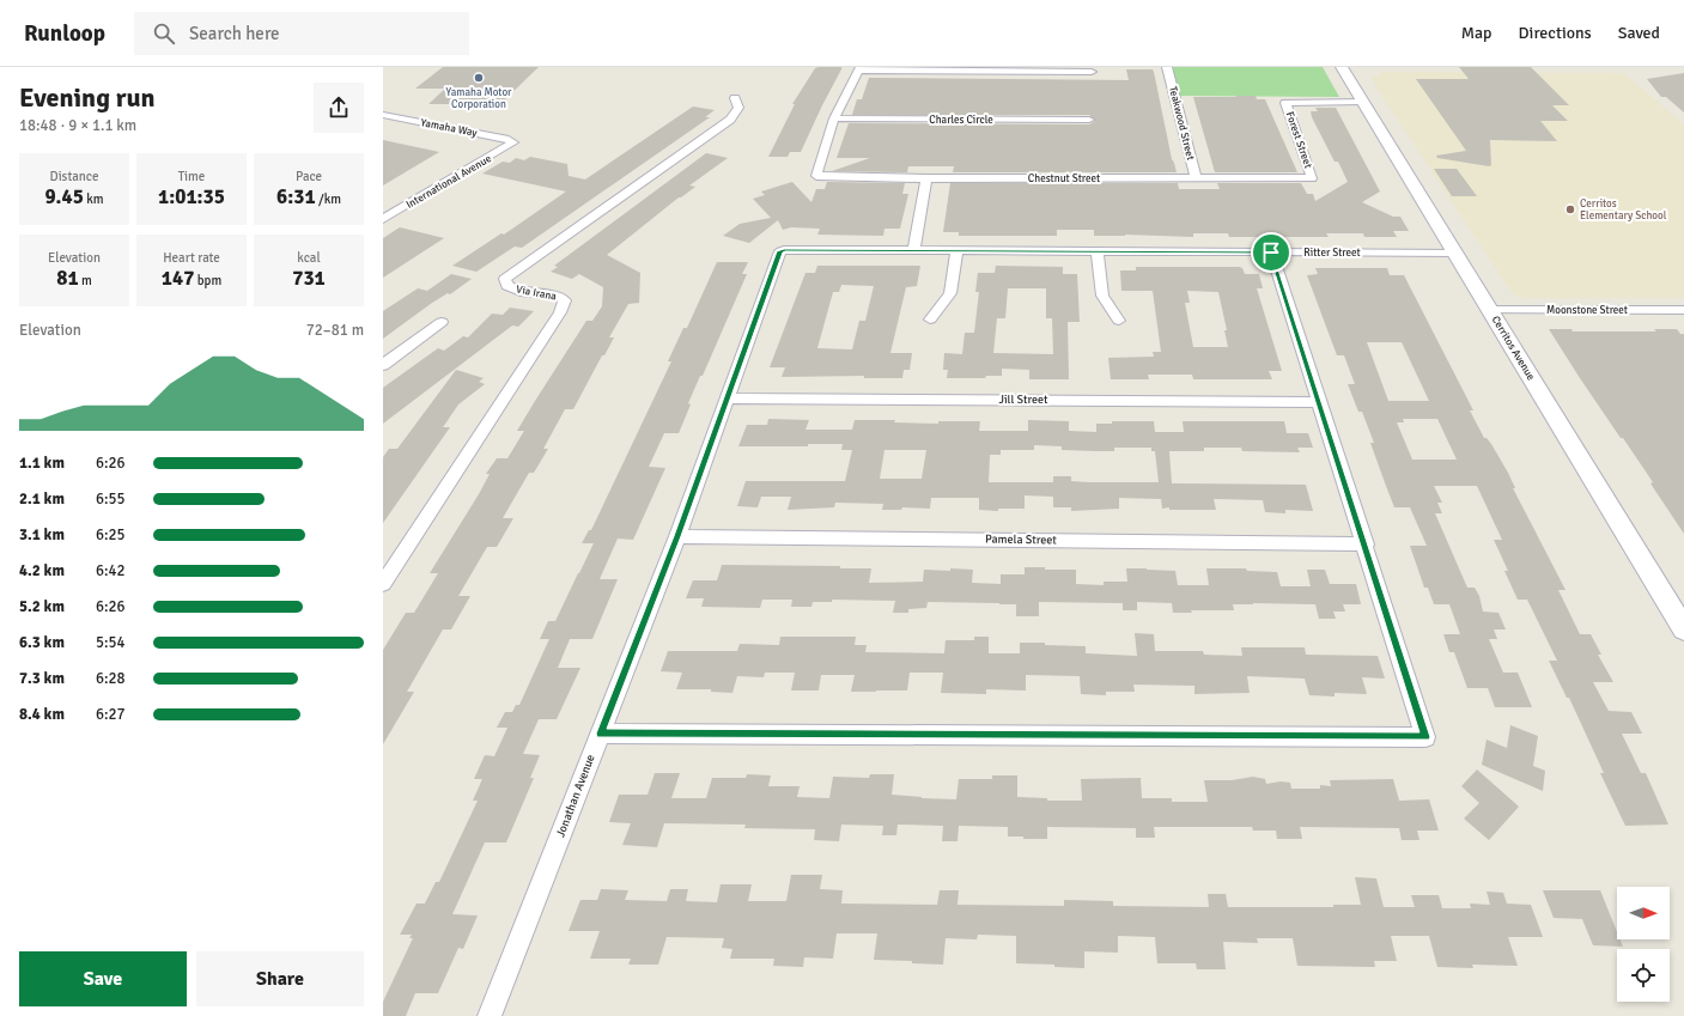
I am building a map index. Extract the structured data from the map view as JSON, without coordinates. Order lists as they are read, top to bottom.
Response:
{
  "streets": {
    "main road": ["Cerritos Avenue"],
    "street": [
      "Charles Circle",
      "Teakwood Street",
      "Yamaha Way",
      "Forest Street",
      "Chestnut Street",
      "International Avenue",
      "Ritter Street",
      "Via Irana",
      "Moonstone Street",
      "Jill Street",
      "Pamela Street",
      "Jonathan Avenue"
    ]
  },
  "crossings": [
    ["Charles Circle", "Chestnut Street"],
    ["Teakwood Street", "Chestnut Street"],
    ["Yamaha Way", "International Avenue"],
    ["Forest Street", "Chestnut Street"],
    ["Forest Street", "Cerritos Avenue"],
    ["Ritter Street", "Cerritos Avenue"],
    ["Ritter Street", "Jonathan Avenue"],
    ["Moonstone Street", "Cerritos Avenue"],
    ["Jill Street", "Jonathan Avenue"],
    ["Pamela Street", "Jonathan Avenue"]
  ],
  "places": ["Yamaha Motor Corporation", "Cerritos Elementary School"],
  "north": "right",
  "page": {
    "header": "Runloop",
    "search": "Search here",
    "nav": ["Map", "Directions", "Saved"],
    "heading": ["Evening run", "18:48 · 9 × 1.1 km"],
    "stats": [
      ["Distance", "9.45 km"],
      ["Time", "1:01:35"],
      ["Pace", "6:31 /km"],
      ["Elevation", "81 m"],
      ["Heart rate", "147 bpm"],
      ["kcal", "731"]
    ],
    "chart": ["Elevation", "72–81 m"],
    "list": [
      {
        "name": "1.1 km",
        "note": "6:26"
      },
      {
        "name": "2.1 km",
        "note": "6:55"
      },
      {
        "name": "3.1 km",
        "note": "6:25"
      },
      {
        "name": "4.2 km",
        "note": "6:42"
      },
      {
        "name": "5.2 km",
        "note": "6:26"
      },
      {
        "name": "6.3 km",
        "note": "5:54"
      },
      {
        "name": "7.3 km",
        "note": "6:28"
      },
      {
        "name": "8.4 km",
        "note": "6:27"
      }
    ],
    "buttons": ["Save", "Share"]
  }
}
